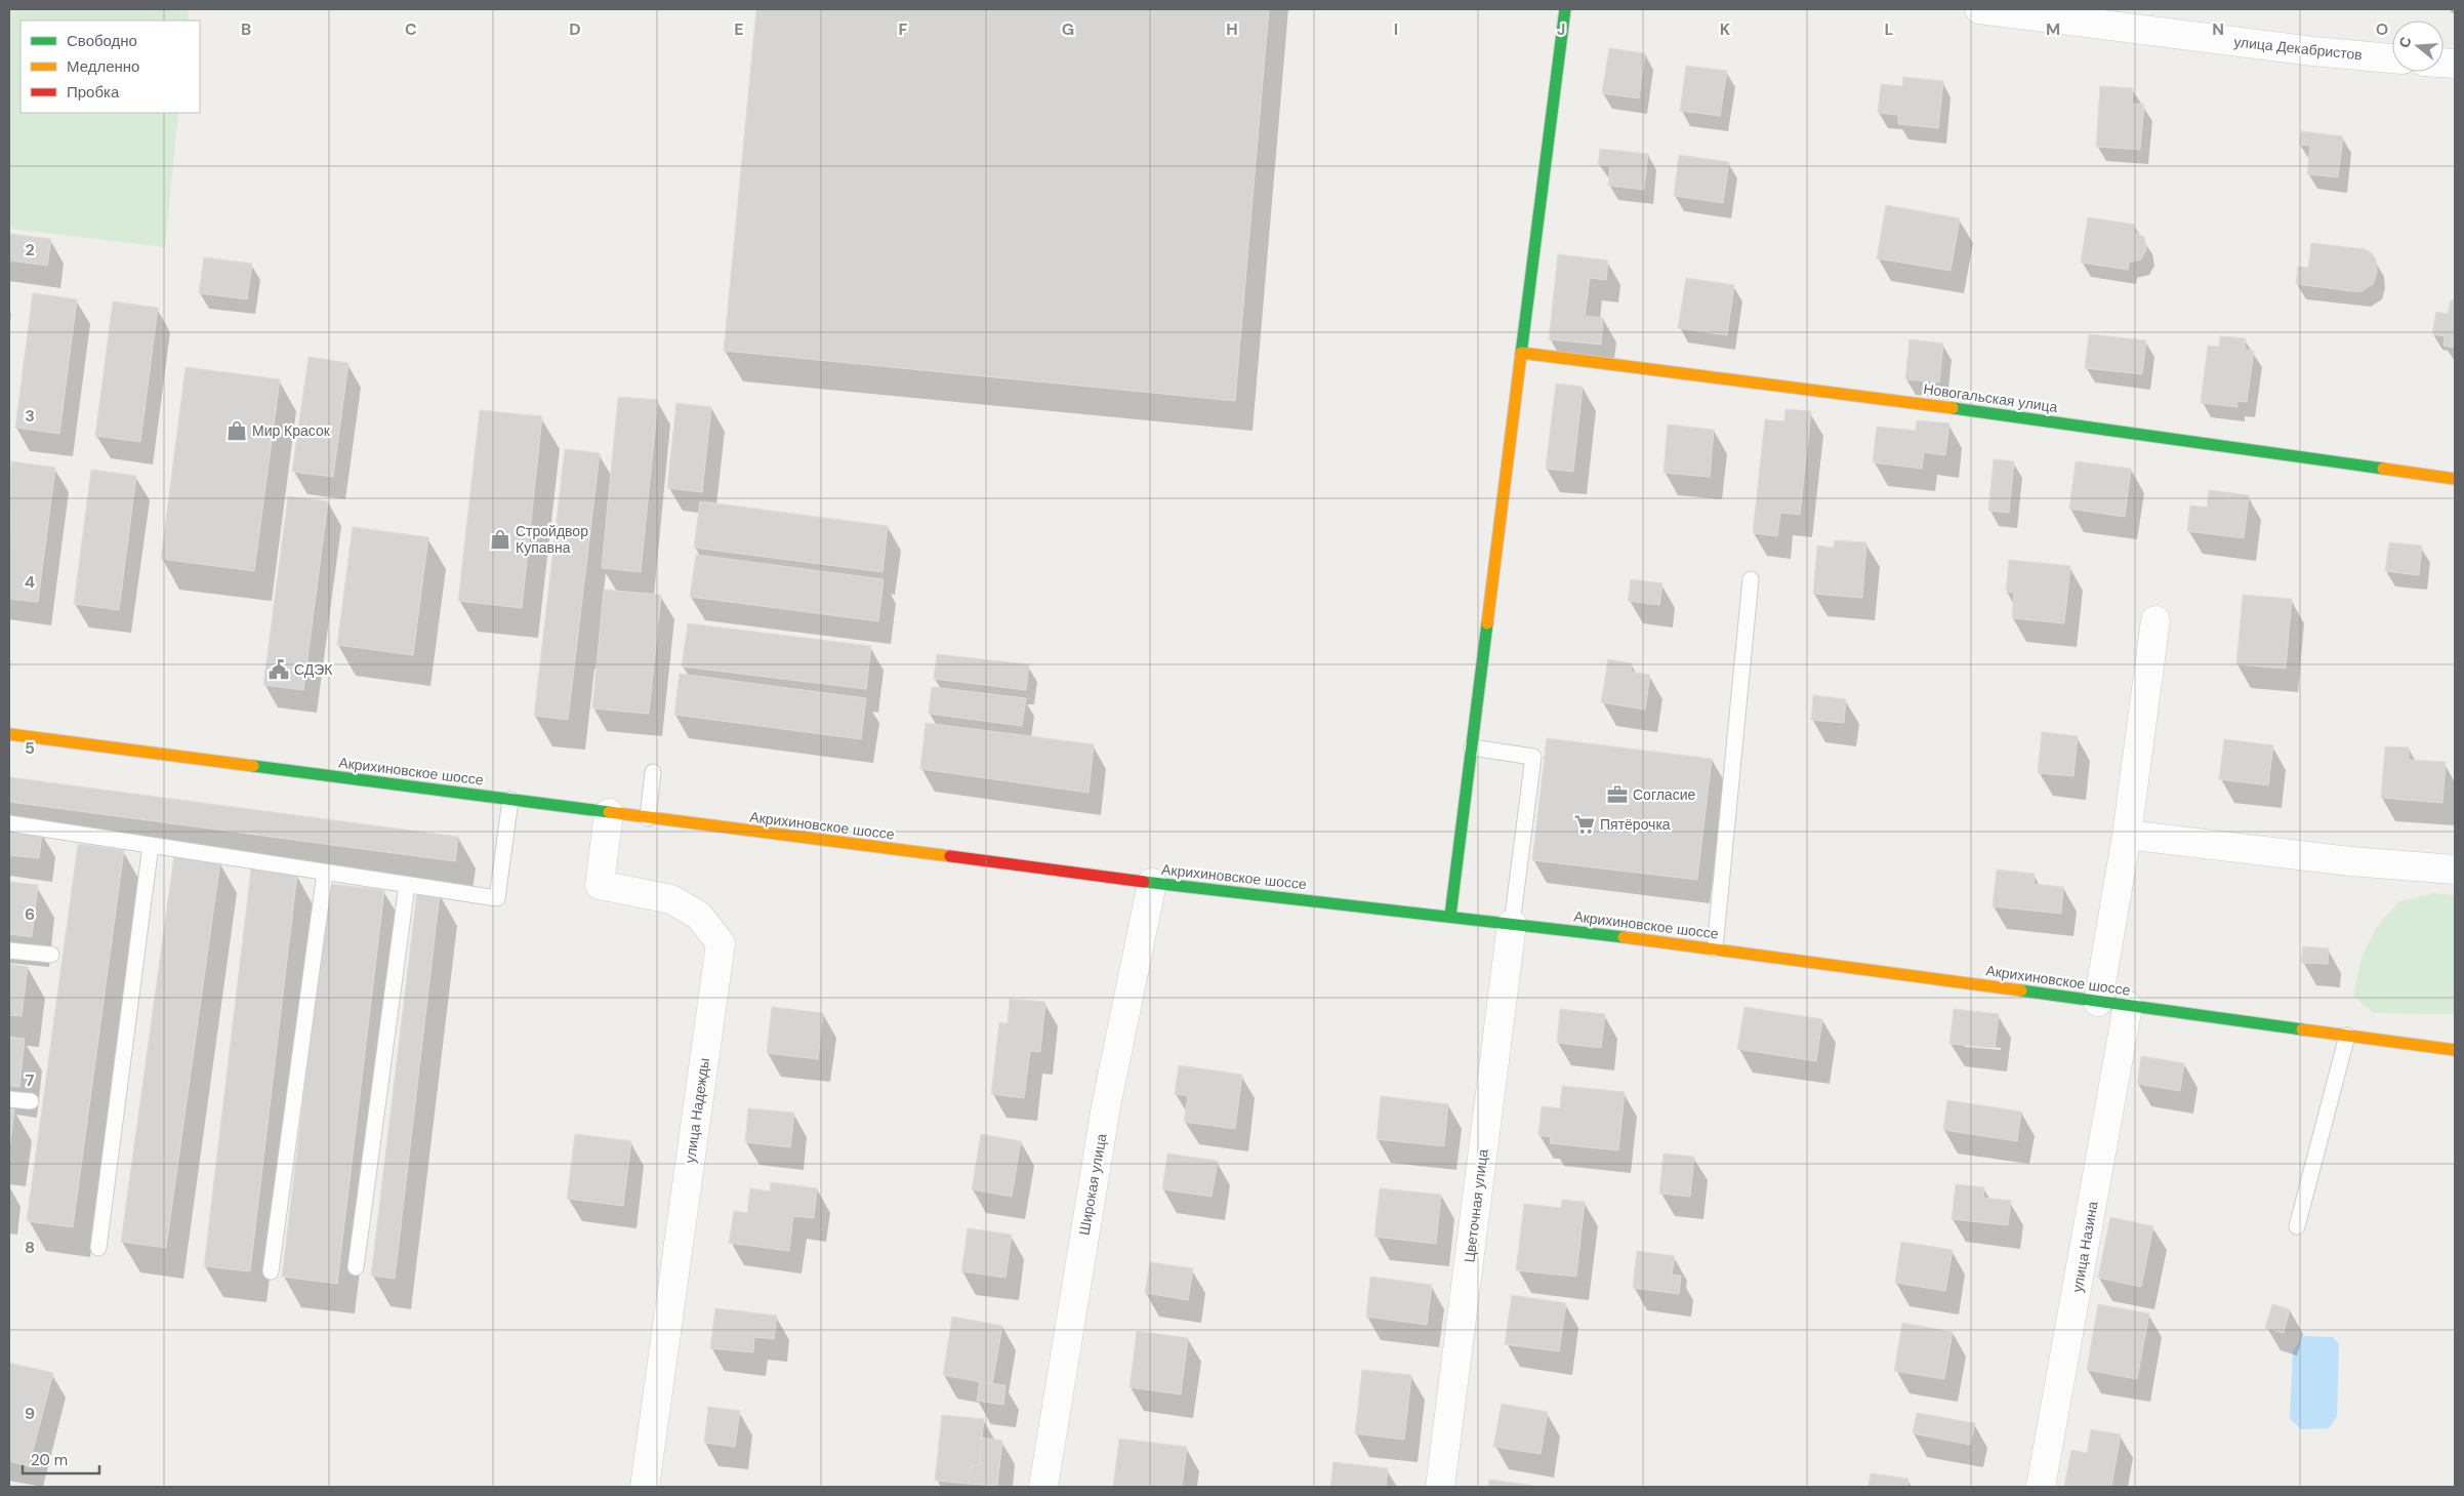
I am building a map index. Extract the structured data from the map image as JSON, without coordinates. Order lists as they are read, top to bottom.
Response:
{
  "streets": {
    "main road": ["Новогальская улица", "Акрихиновское шоссе"],
    "street": [
      "улица Декабристов",
      "улица Надежды",
      "Широкая улица",
      "Цветочная улица",
      "улица Назина"
    ]
  },
  "crossings": [
    ["Акрихиновское шоссе", "улица Надежды"],
    ["Акрихиновское шоссе", "Широкая улица"],
    ["Акрихиновское шоссе", "Цветочная улица"],
    ["Акрихиновское шоссе", "улица Назина"]
  ],
  "places": {
    "shop": ["Мир Красок", "Стройдвор Купавна"],
    "public building": ["СДЭК"],
    "office": ["Согласие"],
    "supermarket": ["Пятёрочка"]
  },
  "legend": ["Свободно", "Медленно", "Пробка"],
  "scale_bar": "20 m",
  "north": "left",
  "grid": {
    "columns": [
      "B",
      "C",
      "D",
      "E",
      "F",
      "G",
      "H",
      "I",
      "J",
      "K",
      "L",
      "M",
      "N",
      "O"
    ],
    "rows": [
      "2",
      "3",
      "4",
      "5",
      "6",
      "7",
      "8",
      "9"
    ]
  }
}
